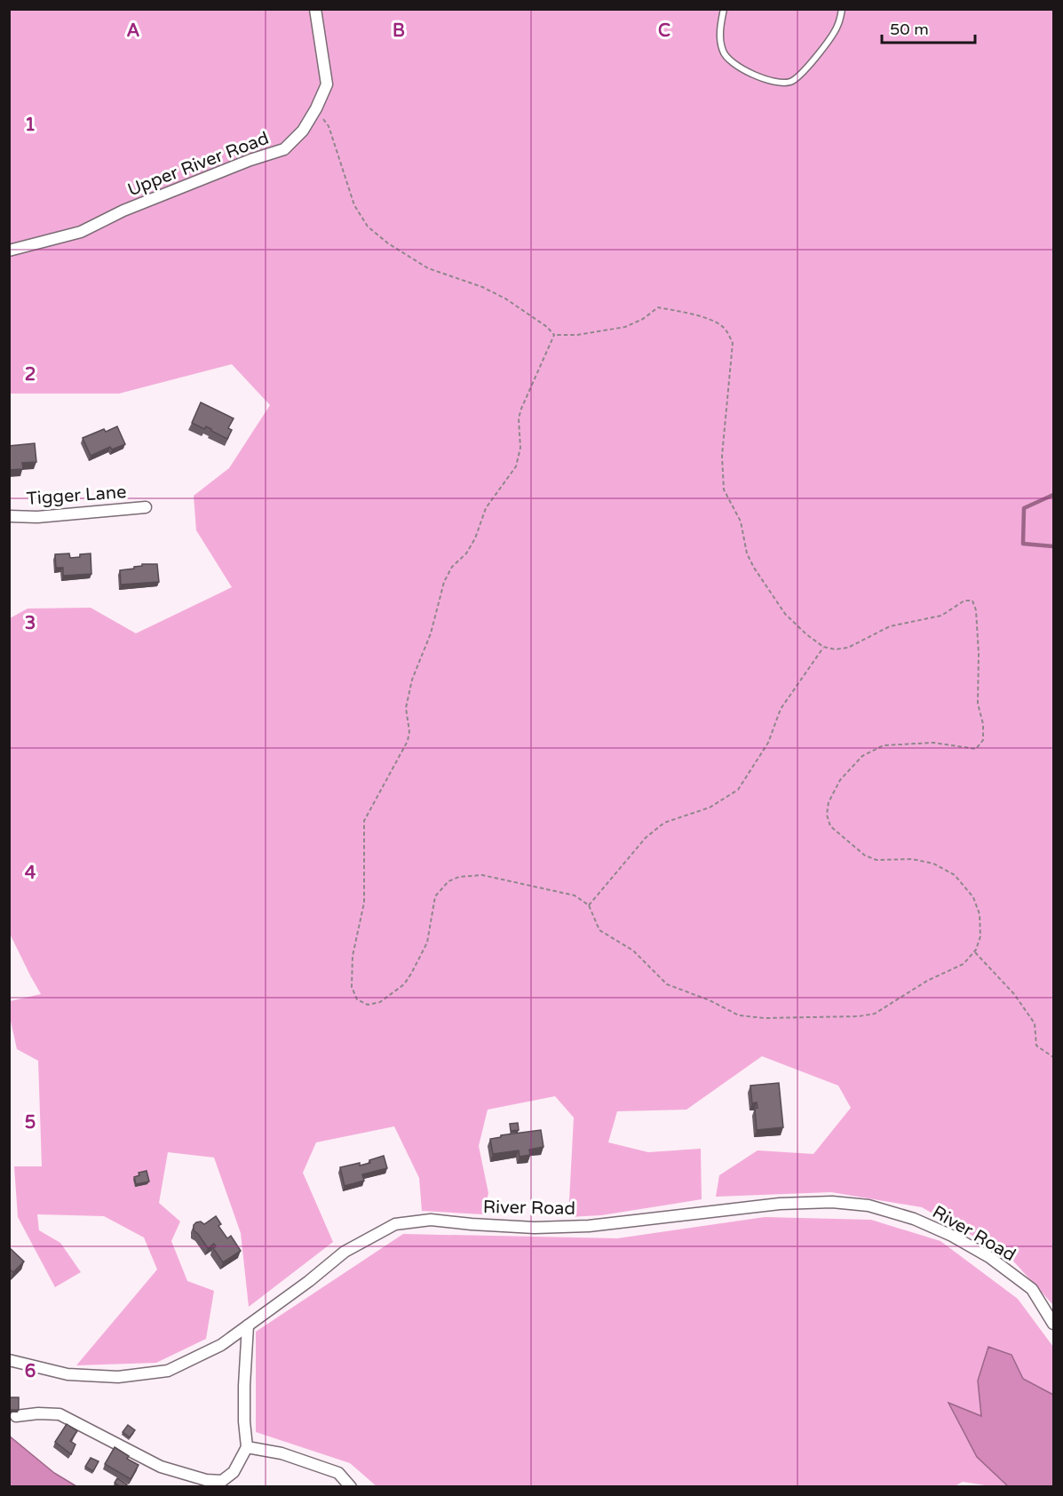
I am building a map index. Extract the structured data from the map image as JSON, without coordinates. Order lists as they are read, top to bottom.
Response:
{
  "streets": {
    "street": ["Upper River Road", "Tigger Lane", "River Road"]
  },
  "scale_bar": "50 m",
  "grid": {
    "columns": ["A", "B", "C"],
    "rows": [
      "1",
      "2",
      "3",
      "4",
      "5",
      "6"
    ]
  }
}
